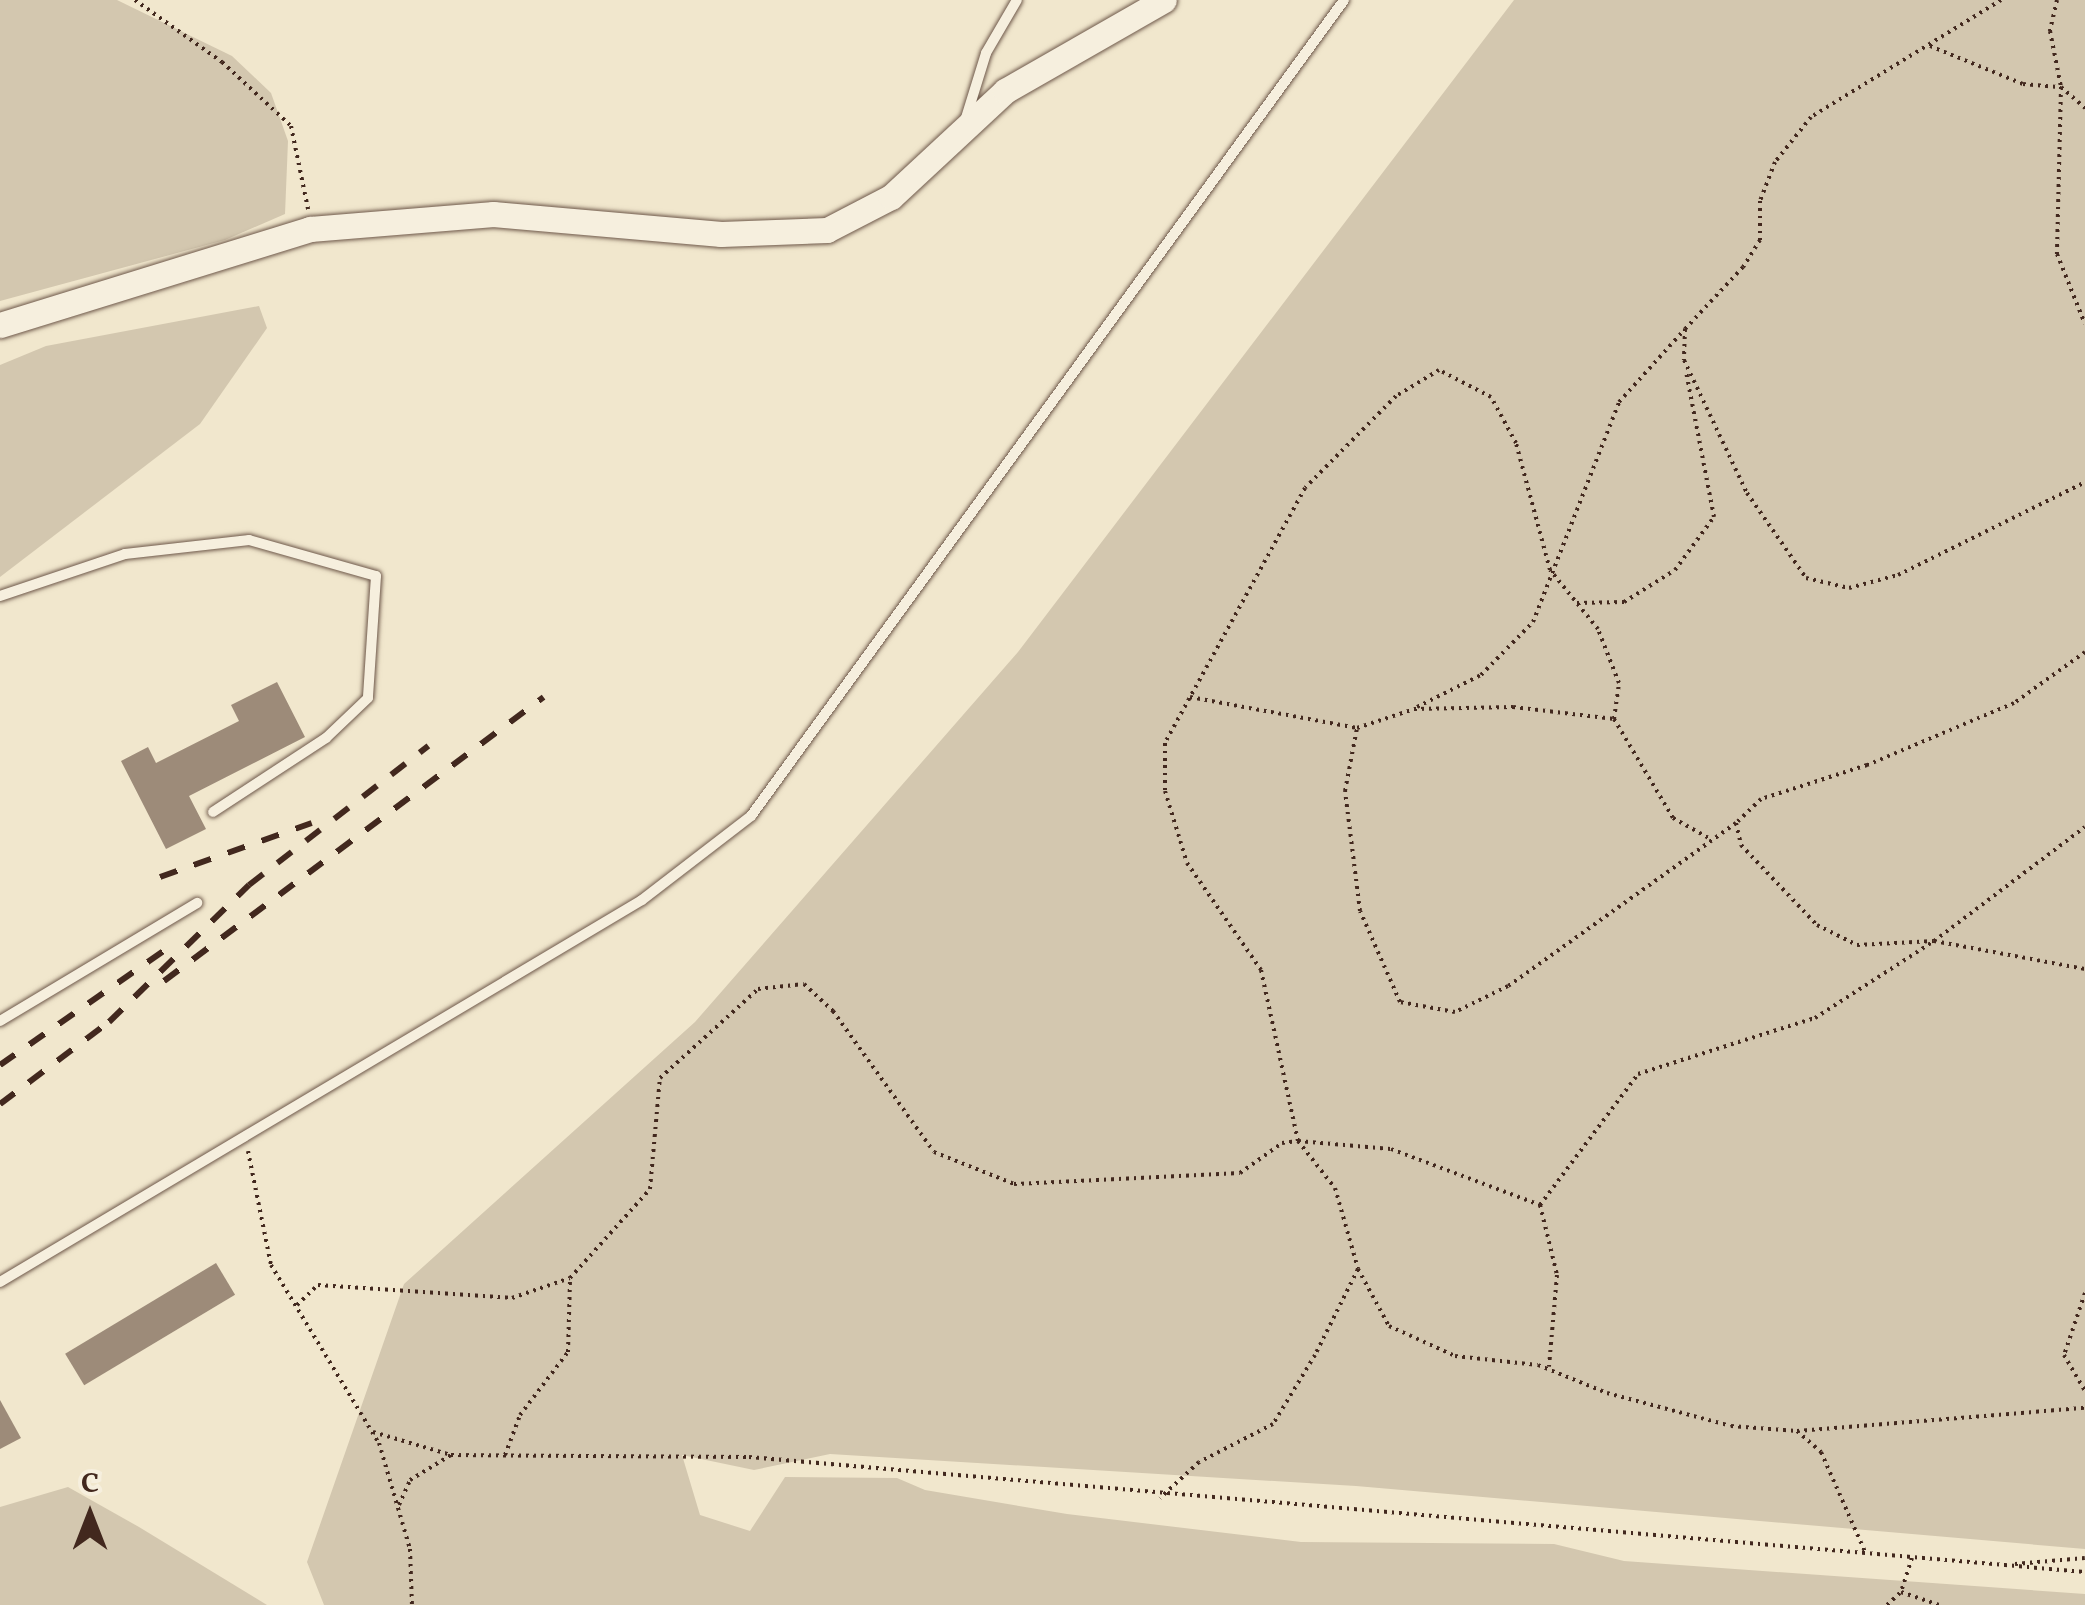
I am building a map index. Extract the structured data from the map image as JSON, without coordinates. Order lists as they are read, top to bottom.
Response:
{
  "north": "top"
}
